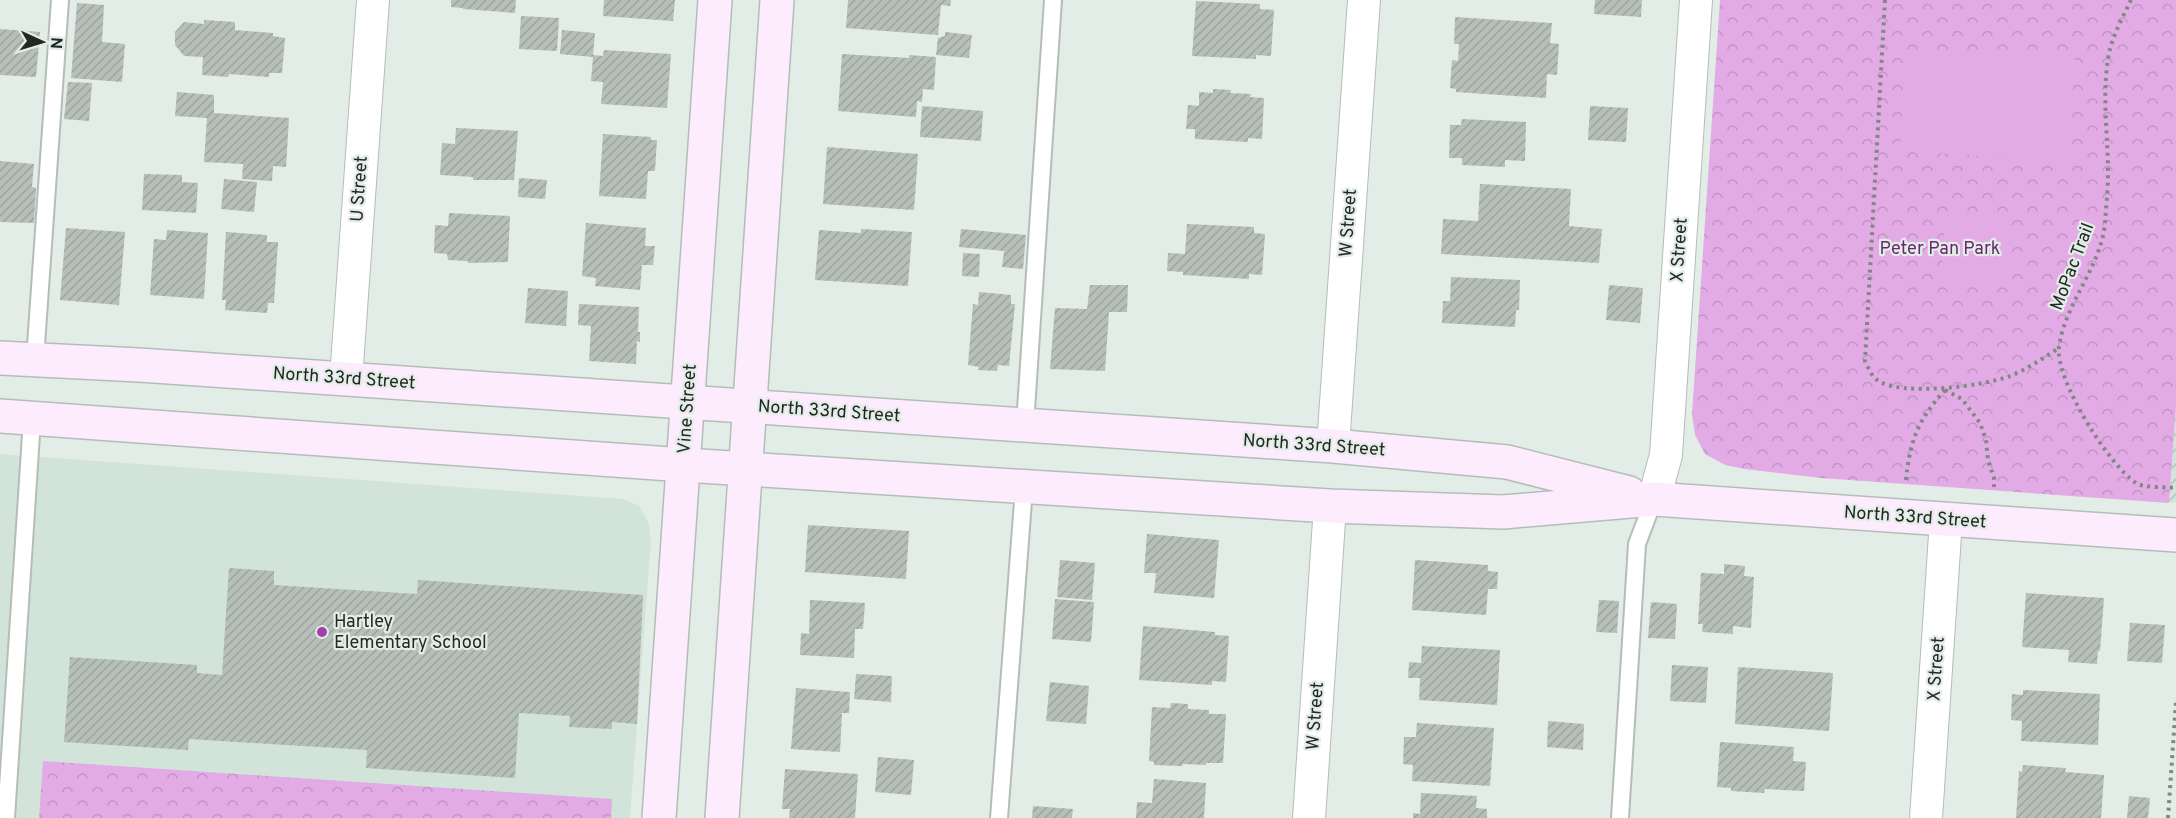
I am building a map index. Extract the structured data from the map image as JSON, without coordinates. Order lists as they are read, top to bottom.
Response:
{
  "streets": {
    "main road": ["North 33rd Street", "Vine Street"],
    "street": ["U Street", "W Street", "X Street"],
    "path": ["MoPac Trail"]
  },
  "crossings": [
    ["U Street", "North 33rd Street"],
    ["W Street", "North 33rd Street"],
    ["X Street", "North 33rd Street"],
    ["North 33rd Street", "Vine Street"]
  ],
  "parks": ["Peter Pan Park"],
  "places": ["Hartley Elementary School"],
  "north": "right"
}
